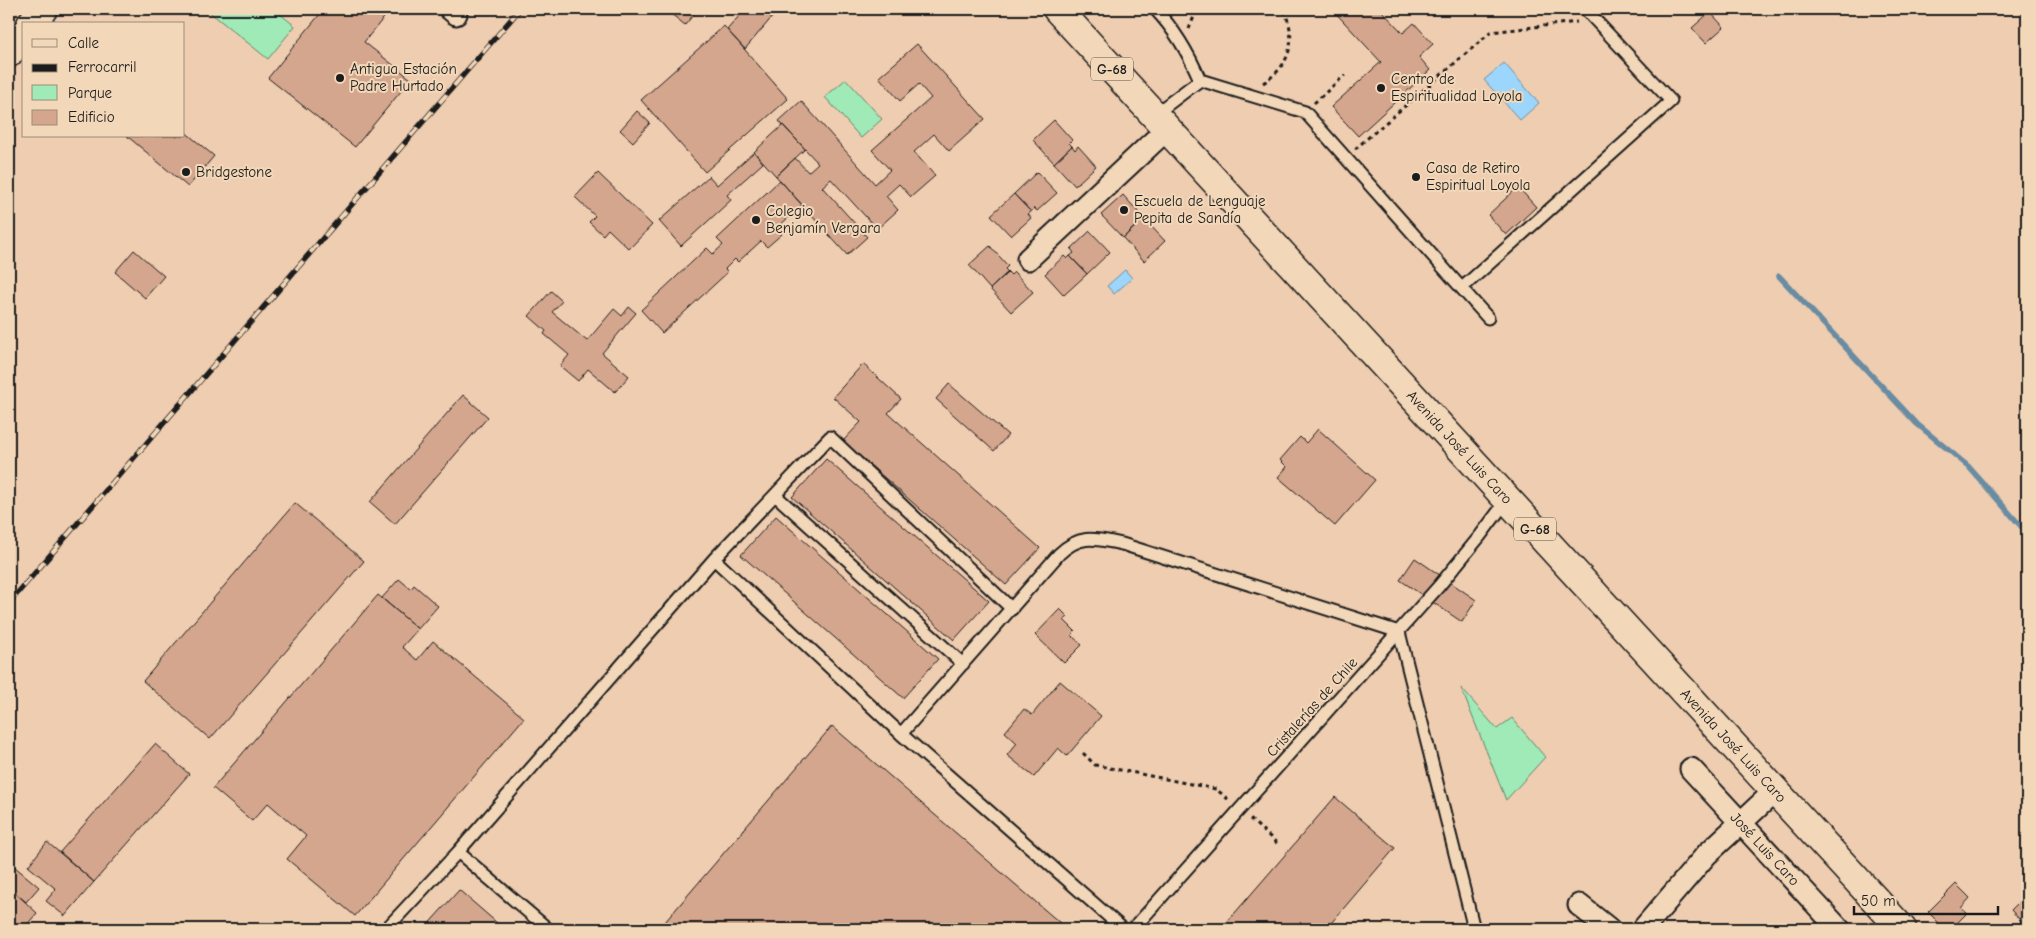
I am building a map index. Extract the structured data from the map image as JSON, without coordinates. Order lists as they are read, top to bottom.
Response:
{
  "streets": {
    "main road": ["G-68", "Avenida José Luis Caro"],
    "street": ["José Luis Caro"],
    "lane": ["Cristalerías de Chile"]
  },
  "crossings": [
    ["Avenida José Luis Caro", "Cristalerías de Chile"]
  ],
  "places": [
    "Antigua Estación Padre Hurtado",
    "Centro de Espiritualidad Loyola",
    "Bridgestone",
    "Casa de Retiro Espiritual Loyola",
    "Escuela de Lenguaje Pepita de Sandía",
    "Colegio Benjamín Vergara"
  ],
  "legend": [
    "Calle",
    "Ferrocarril",
    "Parque",
    "Edificio"
  ],
  "scale_bar": "50 m"
}
